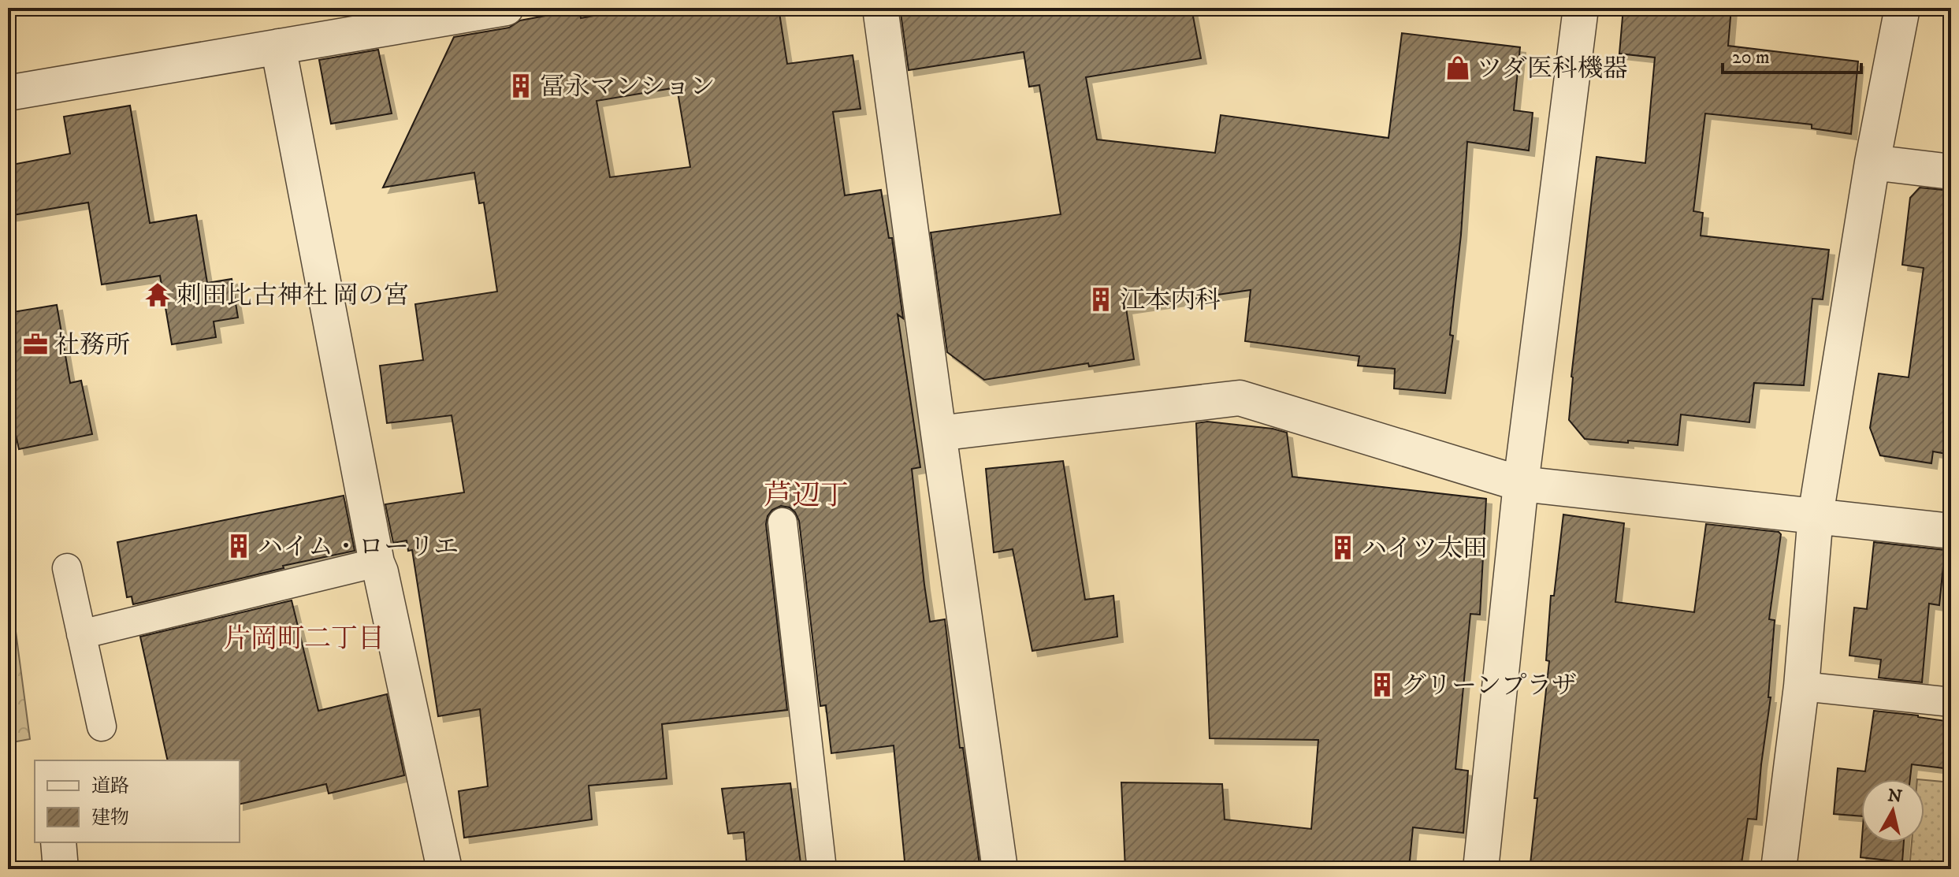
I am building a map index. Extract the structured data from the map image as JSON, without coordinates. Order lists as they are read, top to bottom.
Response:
{
  "districts": ["芦辺丁", "片岡町二丁目"],
  "places": {
    "shop": ["ツダ医科機器"],
    "building": [
      "冨永マンション",
      "江本内科",
      "ハイム・ローリエ",
      "ハイツ太田",
      "グリーンプラザ"
    ],
    "temple": ["刺田比古神社 岡の宮"],
    "office": ["社務所"]
  },
  "legend": ["道路", "建物"],
  "scale_bar": "20 m",
  "north": "top"
}
